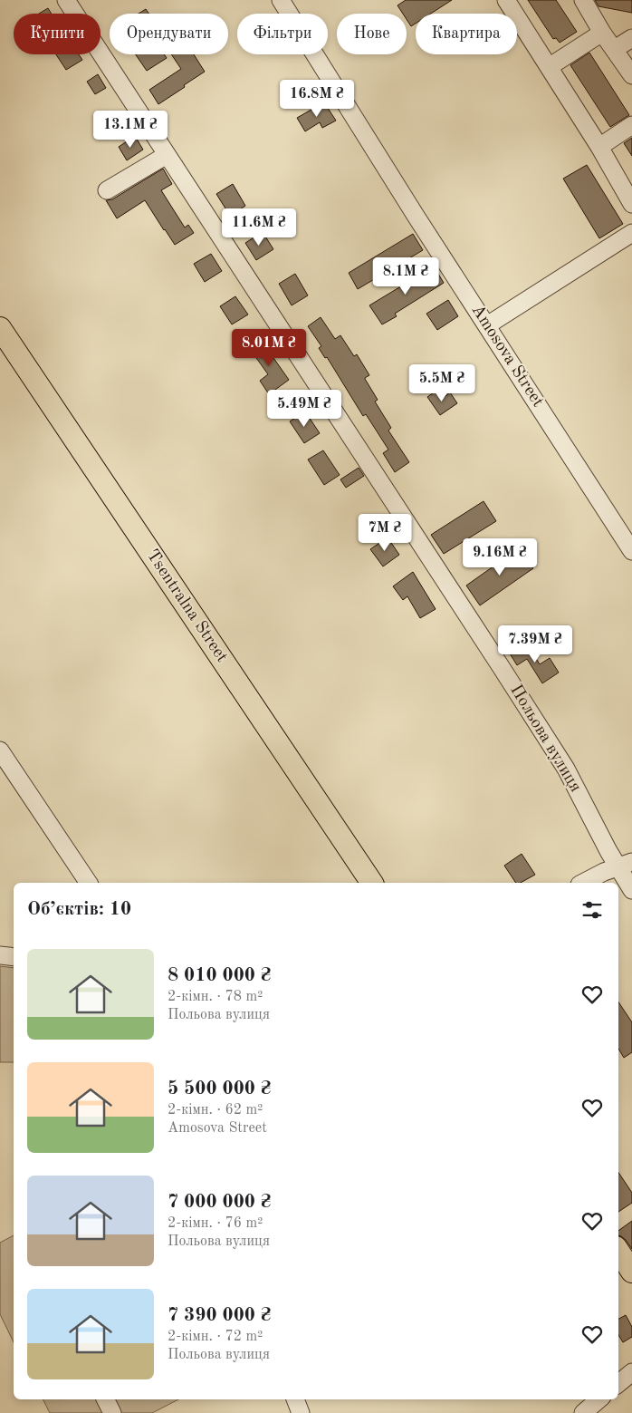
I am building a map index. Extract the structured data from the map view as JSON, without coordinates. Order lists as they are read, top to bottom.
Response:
{
  "streets": {
    "main road": ["Tsentralna Street"],
    "street": ["Amosova Street", "Польова вулиця"]
  },
  "page": {
    "chip": [
      "Купити",
      "Орендувати",
      "Фільтри",
      "Нове",
      "Квартира"
    ],
    "price": [
      "16.8M ₴",
      "13.1M ₴",
      "11.6M ₴",
      "8.1M ₴",
      "8.01M ₴",
      "5.5M ₴",
      "5.49M ₴",
      "7M ₴",
      "9.16M ₴",
      "7.39M ₴"
    ],
    "heading": "Об’єктів: 10",
    "list": [
      {
        "name": "8 010 000 ₴",
        "note": "2-кімн. · 78 m² · Польова вулиця"
      },
      {
        "name": "5 500 000 ₴",
        "note": "2-кімн. · 62 m² · Amosova Street"
      },
      {
        "name": "7 000 000 ₴",
        "note": "2-кімн. · 76 m² · Польова вулиця"
      },
      {
        "name": "7 390 000 ₴",
        "note": "2-кімн. · 72 m² · Польова вулиця"
      }
    ]
  }
}
